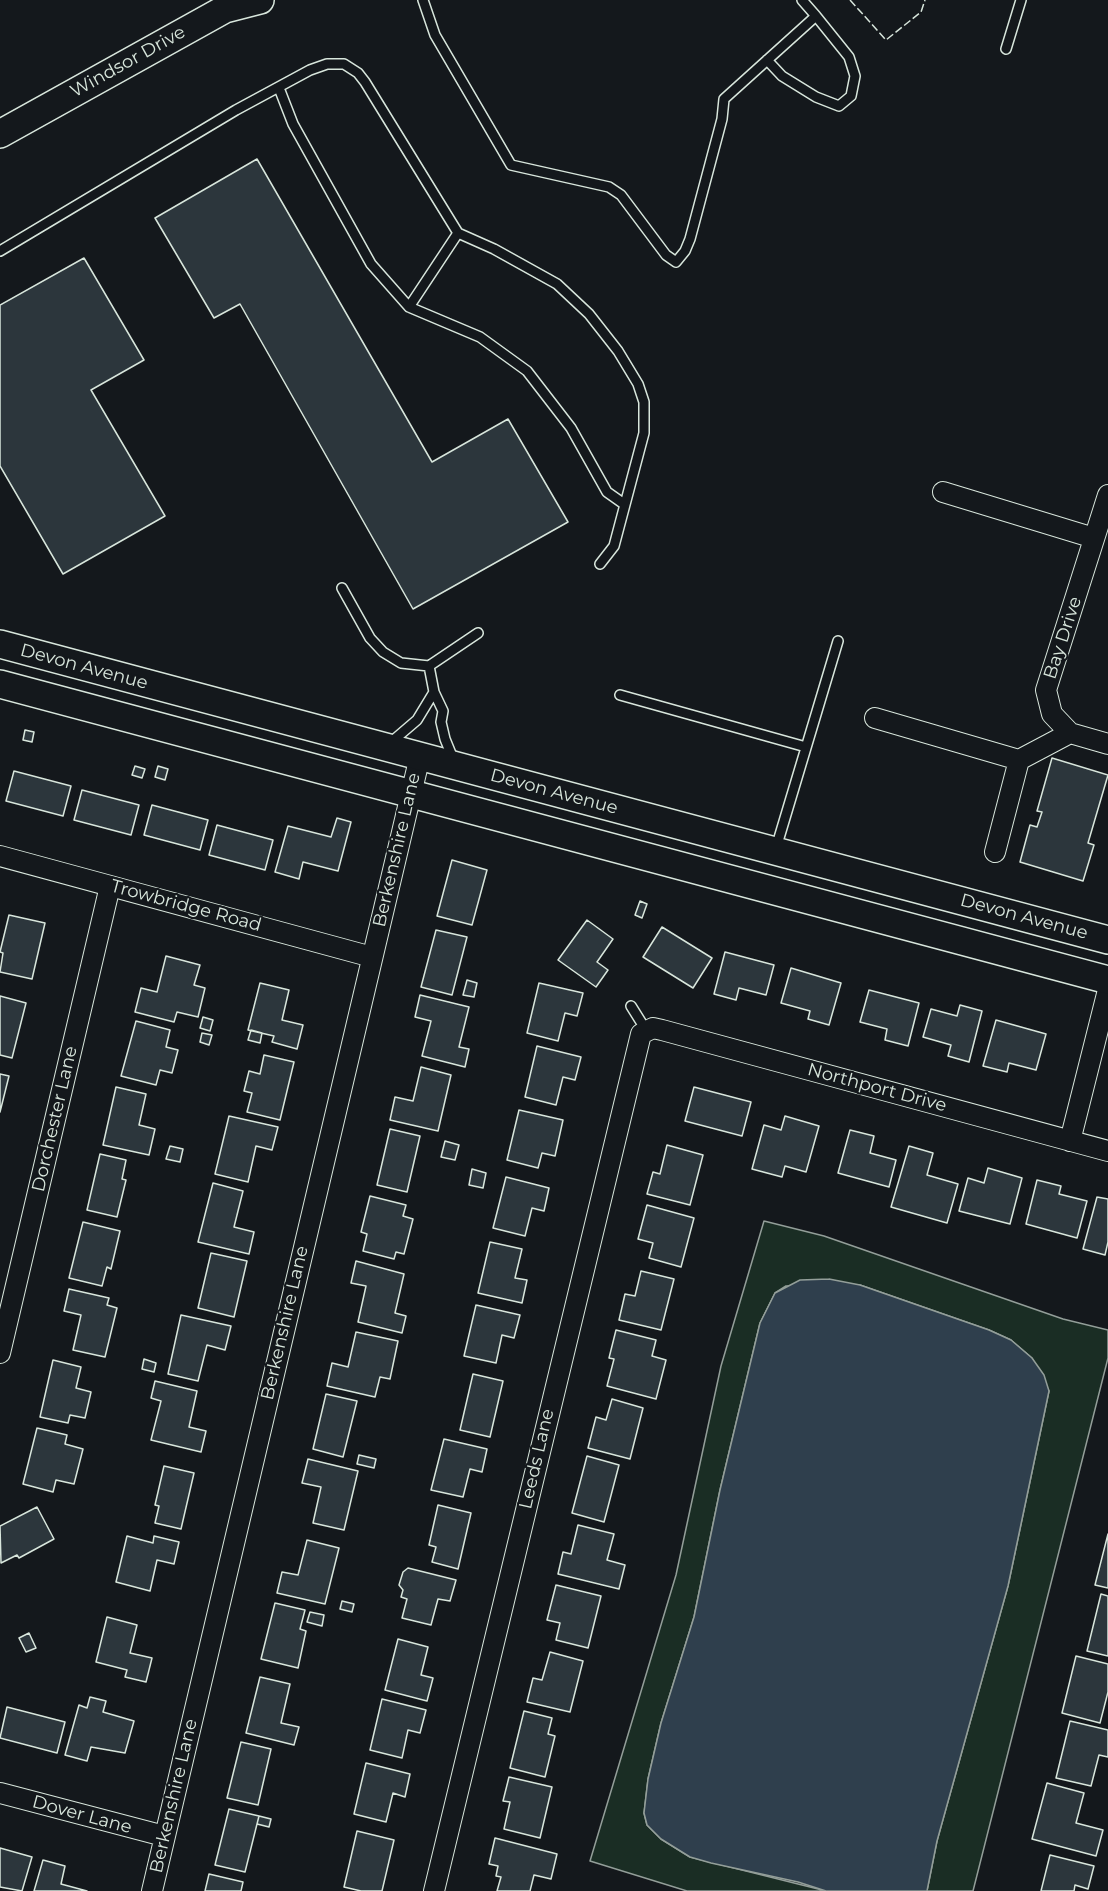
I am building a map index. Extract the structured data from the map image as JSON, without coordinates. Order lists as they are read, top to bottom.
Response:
{
  "streets": {
    "main road": ["Windsor Drive", "Devon Avenue"],
    "street": [
      "Bay Drive",
      "Berkenshire Lane",
      "Trowbridge Road",
      "Northport Drive",
      "Dorchester Lane",
      "Leeds Lane",
      "Dover Lane"
    ]
  },
  "crossings": [
    ["Devon Avenue", "Berkenshire Lane"],
    ["Berkenshire Lane", "Trowbridge Road"],
    ["Berkenshire Lane", "Dover Lane"],
    ["Trowbridge Road", "Dorchester Lane"],
    ["Northport Drive", "Leeds Lane"]
  ]
}
